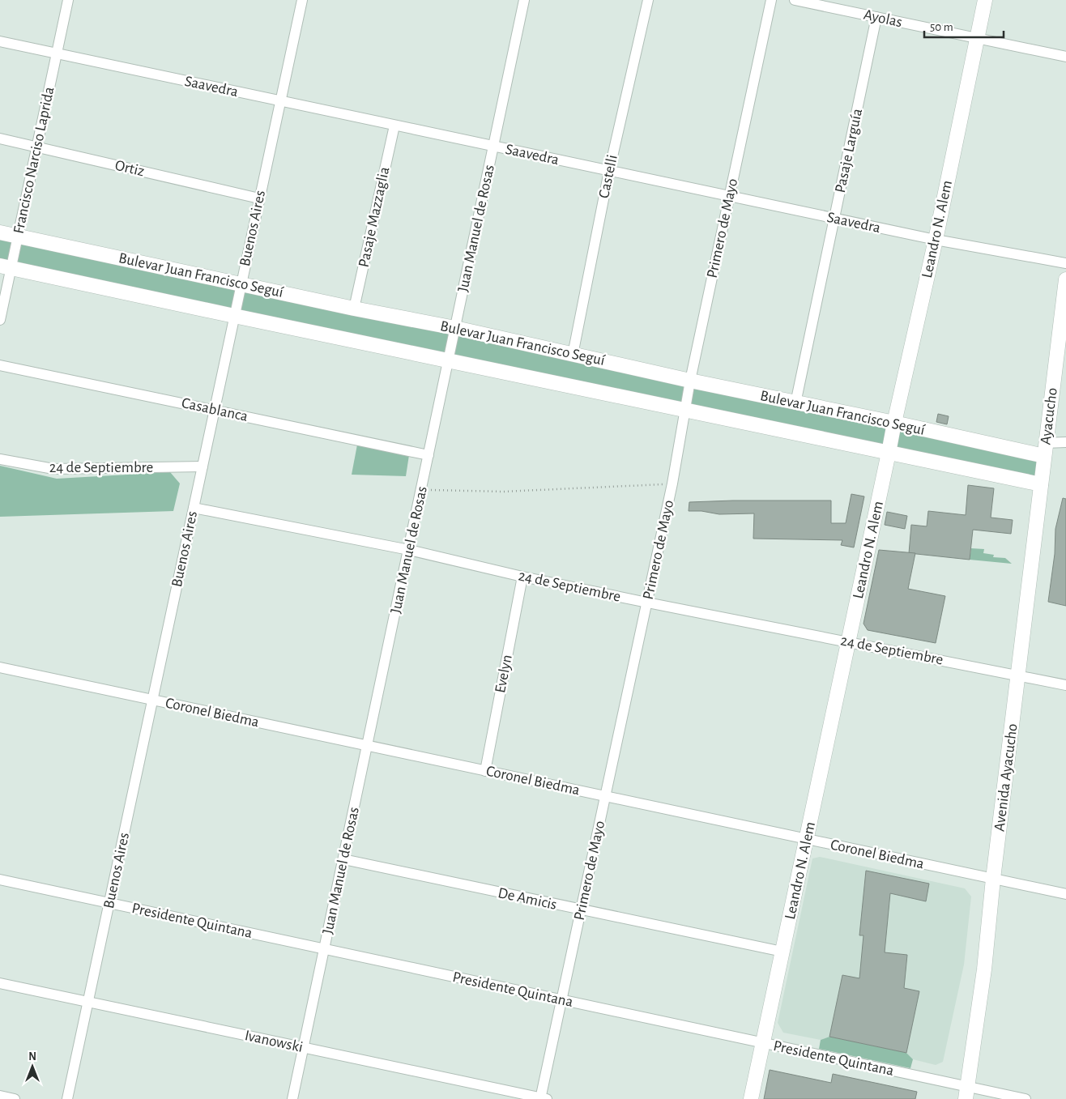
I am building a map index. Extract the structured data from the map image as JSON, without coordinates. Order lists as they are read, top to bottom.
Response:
{
  "streets": {
    "main road": [
      "Leandro N. Alem",
      "Bulevar Juan Francisco Seguí",
      "Ayacucho",
      "Avenida Ayacucho"
    ],
    "street": [
      "Ayolas",
      "Saavedra",
      "Pasaje Larguía",
      "Francisco Narciso Laprida",
      "Ortiz",
      "Castelli",
      "Pasaje Mazzaglia",
      "Buenos Aires",
      "Juan Manuel de Rosas",
      "Primero de Mayo",
      "Casablanca",
      "24 de Septiembre",
      "Evelyn",
      "Coronel Biedma",
      "De Amicis",
      "Presidente Quintana",
      "Ivanowski"
    ]
  },
  "crossings": [
    ["Ayolas", "Pasaje Larguía"],
    ["Ayolas", "Leandro N. Alem"],
    ["Saavedra", "Pasaje Larguía"],
    ["Saavedra", "Francisco Narciso Laprida"],
    ["Saavedra", "Castelli"],
    ["Saavedra", "Pasaje Mazzaglia"],
    ["Saavedra", "Buenos Aires"],
    ["Saavedra", "Juan Manuel de Rosas"],
    ["Saavedra", "Primero de Mayo"],
    ["Saavedra", "Leandro N. Alem"],
    ["Pasaje Larguía", "Bulevar Juan Francisco Seguí"],
    ["Francisco Narciso Laprida", "Ortiz"],
    ["Francisco Narciso Laprida", "Bulevar Juan Francisco Seguí"],
    ["Ortiz", "Buenos Aires"],
    ["Castelli", "Bulevar Juan Francisco Seguí"],
    ["Pasaje Mazzaglia", "Bulevar Juan Francisco Seguí"],
    ["Buenos Aires", "Bulevar Juan Francisco Seguí"],
    ["Buenos Aires", "Casablanca"],
    ["Buenos Aires", "24 de Septiembre"],
    ["Buenos Aires", "Coronel Biedma"],
    ["Buenos Aires", "Presidente Quintana"],
    ["Buenos Aires", "Ivanowski"],
    ["Juan Manuel de Rosas", "Bulevar Juan Francisco Seguí"],
    ["Juan Manuel de Rosas", "Casablanca"],
    ["Juan Manuel de Rosas", "24 de Septiembre"],
    ["Juan Manuel de Rosas", "Coronel Biedma"],
    ["Juan Manuel de Rosas", "De Amicis"],
    ["Juan Manuel de Rosas", "Presidente Quintana"],
    ["Juan Manuel de Rosas", "Ivanowski"],
    ["Primero de Mayo", "Bulevar Juan Francisco Seguí"],
    ["Primero de Mayo", "24 de Septiembre"],
    ["Primero de Mayo", "Coronel Biedma"],
    ["Primero de Mayo", "De Amicis"],
    ["Primero de Mayo", "Presidente Quintana"],
    ["Primero de Mayo", "Ivanowski"],
    ["Leandro N. Alem", "Bulevar Juan Francisco Seguí"],
    ["Leandro N. Alem", "24 de Septiembre"],
    ["Leandro N. Alem", "Coronel Biedma"],
    ["Leandro N. Alem", "De Amicis"],
    ["Leandro N. Alem", "Presidente Quintana"],
    ["Bulevar Juan Francisco Seguí", "Ayacucho"],
    ["Bulevar Juan Francisco Seguí", "Avenida Ayacucho"],
    ["Ayacucho", "Avenida Ayacucho"],
    ["24 de Septiembre", "Evelyn"],
    ["24 de Septiembre", "Avenida Ayacucho"],
    ["Evelyn", "Coronel Biedma"],
    ["Coronel Biedma", "Avenida Ayacucho"],
    ["Avenida Ayacucho", "Presidente Quintana"]
  ],
  "scale_bar": "50 m",
  "north": "top"
}
